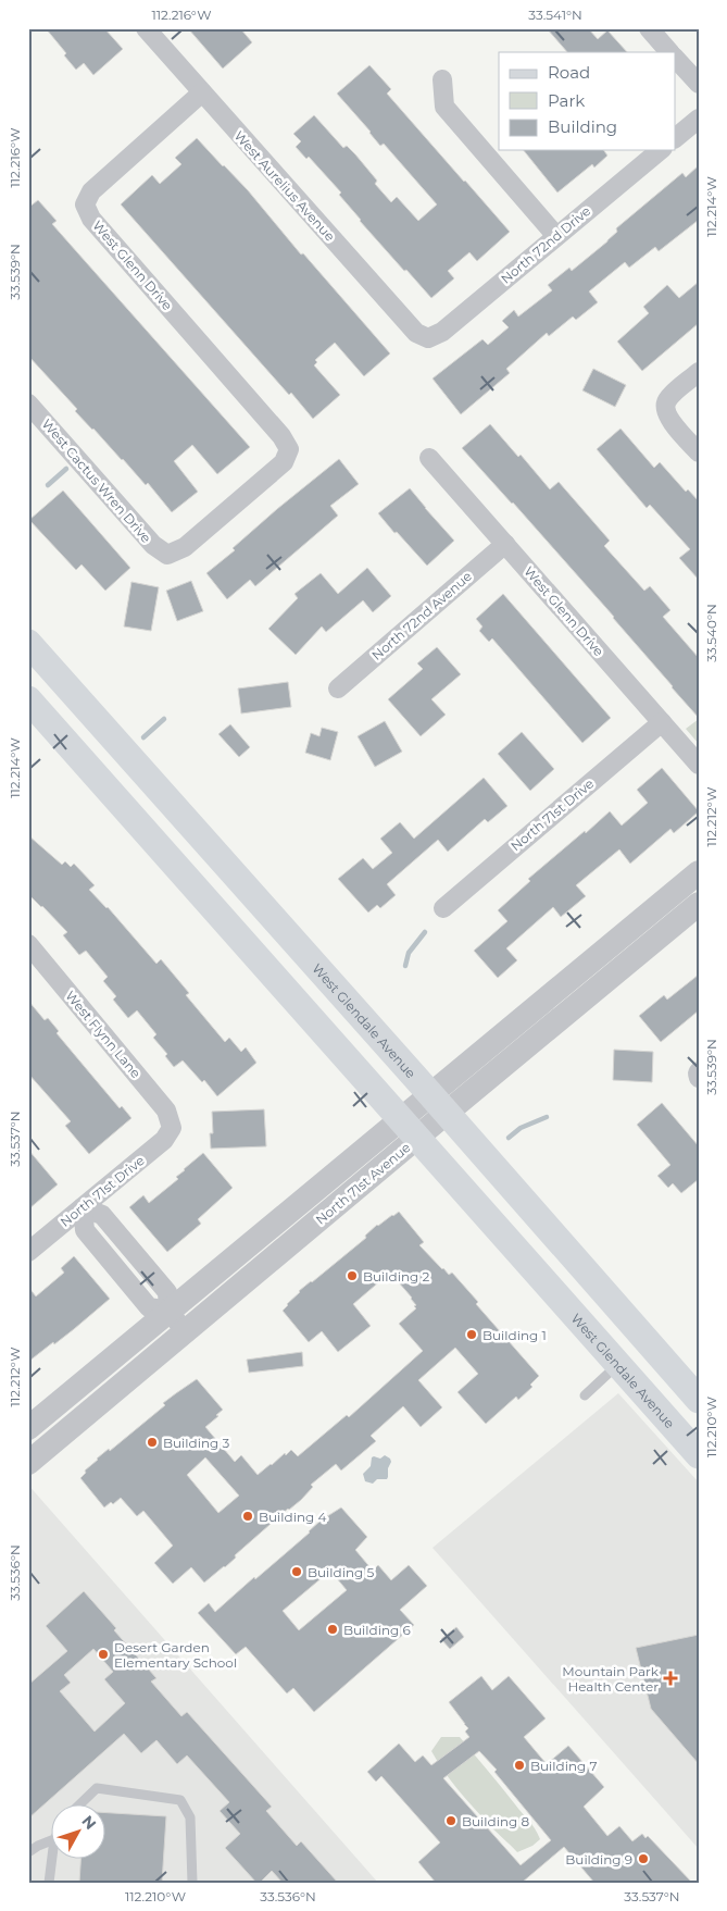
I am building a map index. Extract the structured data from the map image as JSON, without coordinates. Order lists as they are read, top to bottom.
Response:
{
  "streets": {
    "main road": ["West Glendale Avenue"],
    "street": [
      "West Aurelius Avenue",
      "North 72nd Drive",
      "West Glenn Drive",
      "West Cactus Wren Drive",
      "North 72nd Avenue",
      "North 71st Drive",
      "West Flynn Lane",
      "North 71st Avenue"
    ]
  },
  "crossings": [
    ["West Aurelius Avenue", "North 72nd Drive"],
    ["West Aurelius Avenue", "West Glenn Drive"],
    ["West Glenn Drive", "West Cactus Wren Drive"],
    ["West Glenn Drive", "North 72nd Avenue"],
    ["West Glenn Drive", "North 71st Drive"],
    ["North 71st Drive", "West Flynn Lane"],
    ["West Glendale Avenue", "North 71st Avenue"]
  ],
  "places": {
    "other": [
      "Building 2",
      "Building 1",
      "Building 3",
      "Building 4",
      "Building 5",
      "Building 6",
      "Desert Garden Elementary School",
      "Building 7",
      "Building 8",
      "Building 9"
    ],
    "health": ["Mountain Park Health Center"]
  },
  "legend": ["Road", "Park", "Building"],
  "north": "top right",
  "coordinates": [
    "112.216°W",
    "33.541°N",
    "112.214°W",
    "33.539°N",
    "33.540°N",
    "112.212°W",
    "33.537°N",
    "112.210°W",
    "33.536°N"
  ]
}
